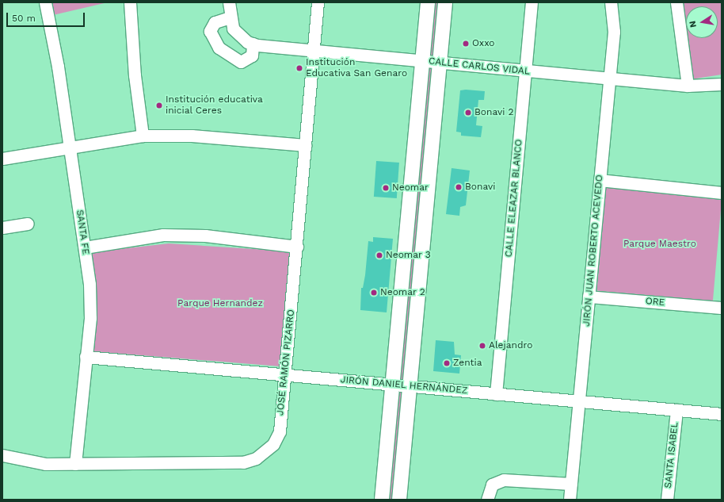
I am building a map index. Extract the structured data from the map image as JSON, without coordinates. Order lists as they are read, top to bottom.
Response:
{
  "streets": {
    "street": [
      "CALLE CARLOS VIDAL",
      "CALLE ELEAZAR BLANCO",
      "SANTA FE",
      "JIRÓN JUAN ROBERTO ACEVEDO",
      "ORE",
      "JOSÉ RAMÓN PIZARRO",
      "JIRÓN DANIEL HERNÁNDEZ",
      "SANTA ISABEL"
    ]
  },
  "crossings": [
    ["CALLE CARLOS VIDAL", "CALLE ELEAZAR BLANCO"],
    ["CALLE CARLOS VIDAL", "JIRÓN JUAN ROBERTO ACEVEDO"],
    ["CALLE CARLOS VIDAL", "JOSÉ RAMÓN PIZARRO"],
    ["CALLE ELEAZAR BLANCO", "JIRÓN DANIEL HERNÁNDEZ"],
    ["SANTA FE", "JOSÉ RAMÓN PIZARRO"],
    ["SANTA FE", "JIRÓN DANIEL HERNÁNDEZ"],
    ["JIRÓN JUAN ROBERTO ACEVEDO", "ORE"],
    ["JIRÓN JUAN ROBERTO ACEVEDO", "JIRÓN DANIEL HERNÁNDEZ"],
    ["JOSÉ RAMÓN PIZARRO", "JIRÓN DANIEL HERNÁNDEZ"],
    ["JIRÓN DANIEL HERNÁNDEZ", "SANTA ISABEL"]
  ],
  "parks": ["Parque Maestro", "Parque Hernandez"],
  "places": [
    "Oxxo",
    "Institución Educativa San Genaro",
    "Institución educativa inicial Ceres",
    "Bonavi 2",
    "Bonavi",
    "Neomar",
    "Neomar 3",
    "Neomar 2",
    "Alejandro",
    "Zentia"
  ],
  "scale_bar": "50 m",
  "north": "left"
}
